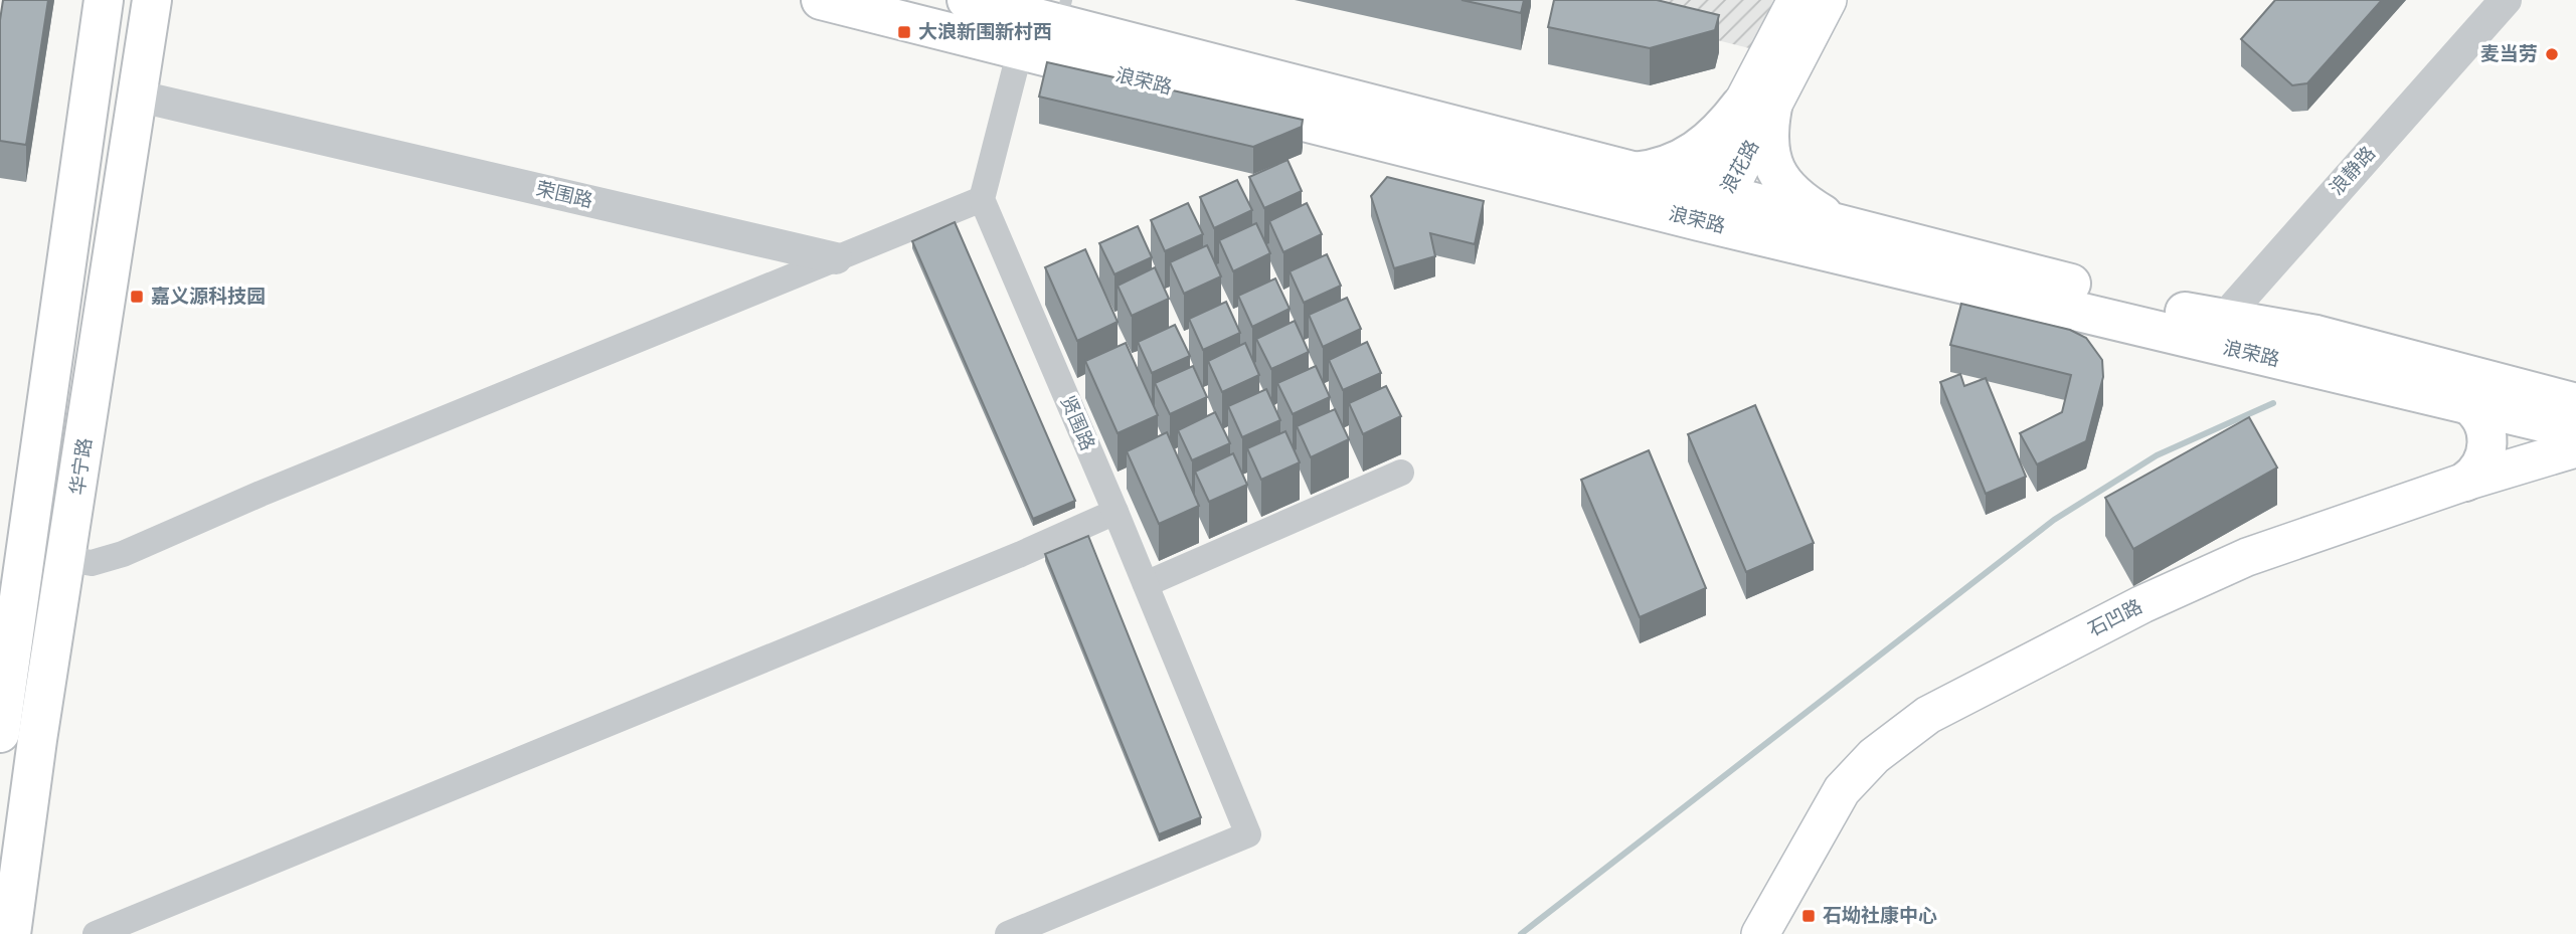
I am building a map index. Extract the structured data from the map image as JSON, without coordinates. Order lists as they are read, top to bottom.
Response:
{
  "streets": {
    "main road": [
      "浪荣路",
      "浪花路",
      "华宁路",
      "石凹路"
    ],
    "street": ["浪静路", "荣围路", "贤围路"]
  },
  "crossings": [
    ["浪荣路", "浪花路"],
    ["浪荣路", "浪静路"],
    ["荣围路", "华宁路"]
  ],
  "places": {
    "transit": ["大浪新围新村西", "嘉义源科技园", "石坳社康中心"],
    "other": ["麦当劳"]
  }
}
